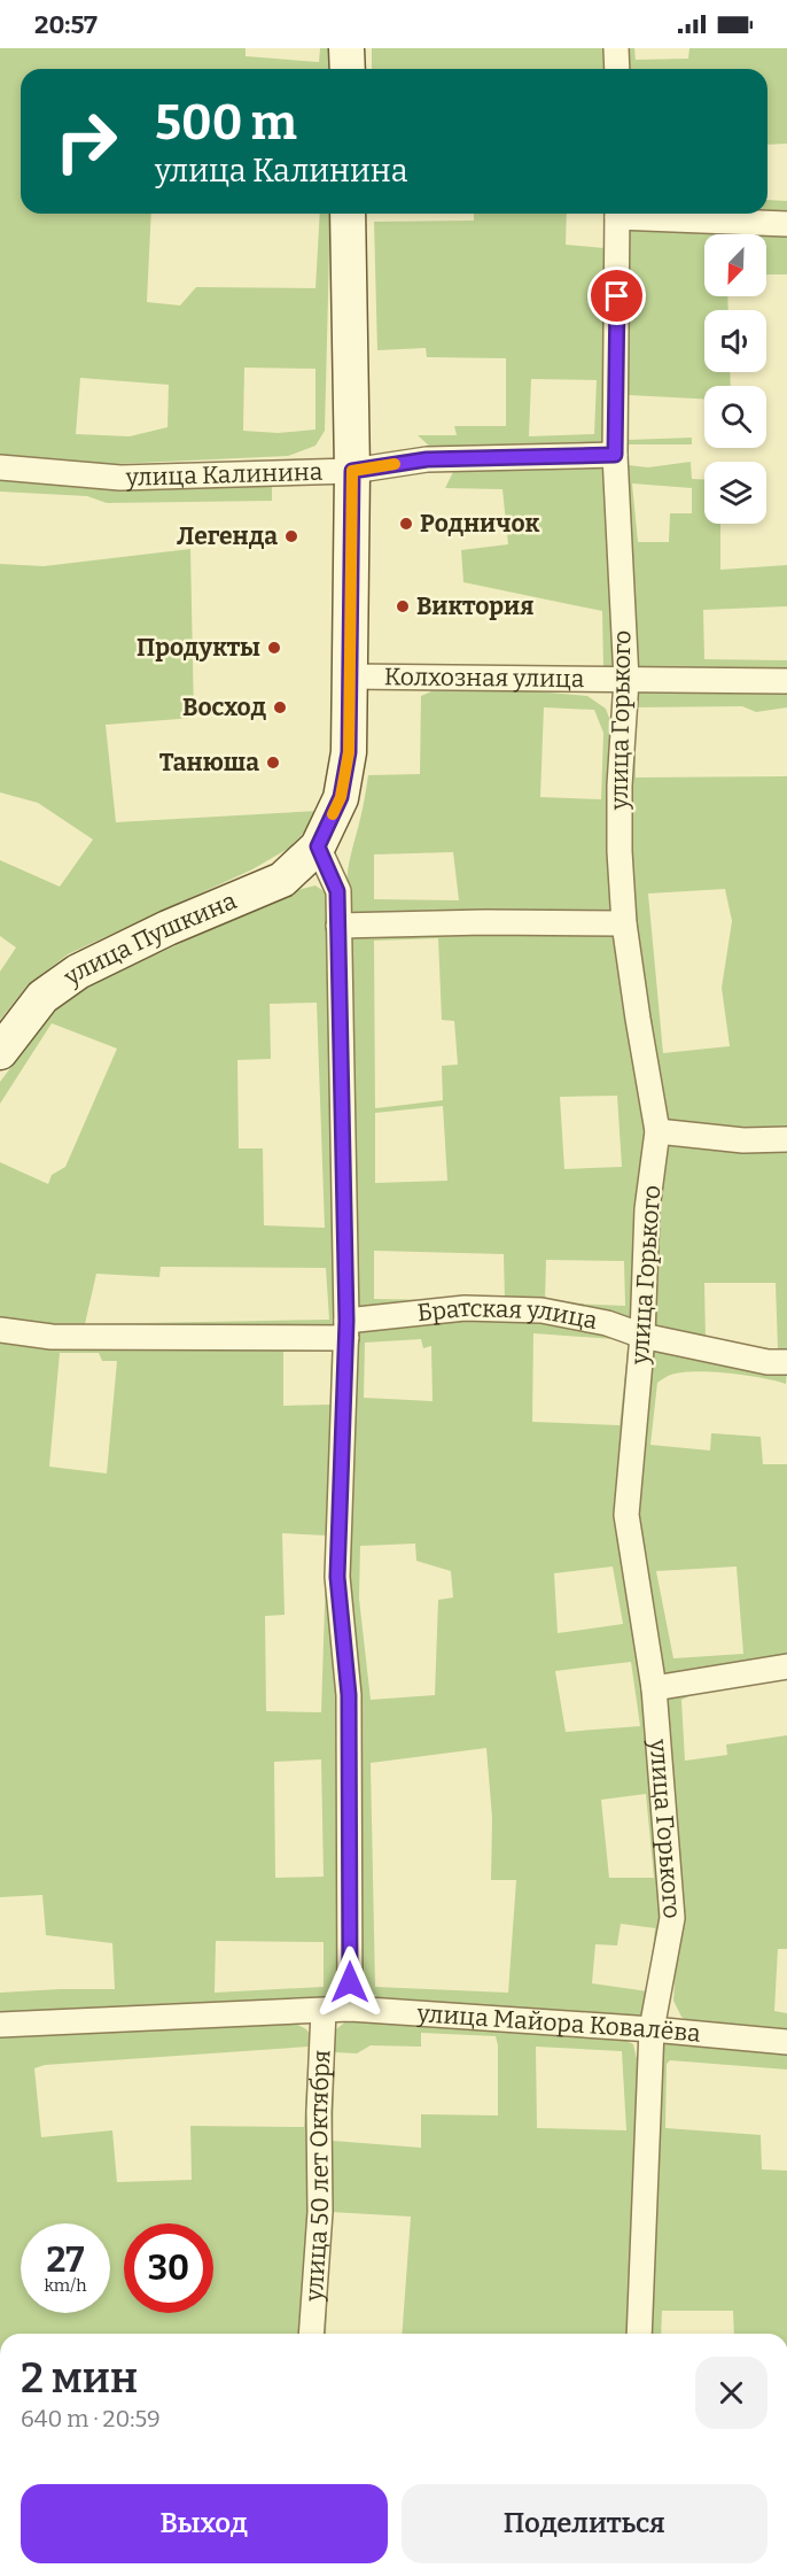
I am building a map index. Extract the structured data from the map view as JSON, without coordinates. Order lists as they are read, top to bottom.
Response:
{
  "streets": {
    "main road": ["улица Пушкина"],
    "street": [
      "улица Калинина",
      "Колхозная улица",
      "улица Горького",
      "Братская улица",
      "улица Майора Ковалёва",
      "улица 50 лет Октября"
    ]
  },
  "crossings": [
    ["улица Калинина", "улица Горького"],
    ["Колхозная улица", "улица Горького"],
    ["улица Горького", "Братская улица"],
    ["улица Горького", "улица Майора Ковалёва"],
    ["улица Майора Ковалёва", "улица 50 лет Октября"]
  ],
  "places": [
    "Родничок",
    "Легенда",
    "Виктория",
    "Продукты",
    "Восход",
    "Танюша"
  ],
  "north": "bottom left",
  "page": {
    "status": "20:57",
    "turn": ["500 m", "улица Калинина"],
    "speed": "27 km/h",
    "limit": "30",
    "heading": ["2 мин", "640 m · 20:59"],
    "buttons": ["Выход", "Поделиться"]
  }
}
